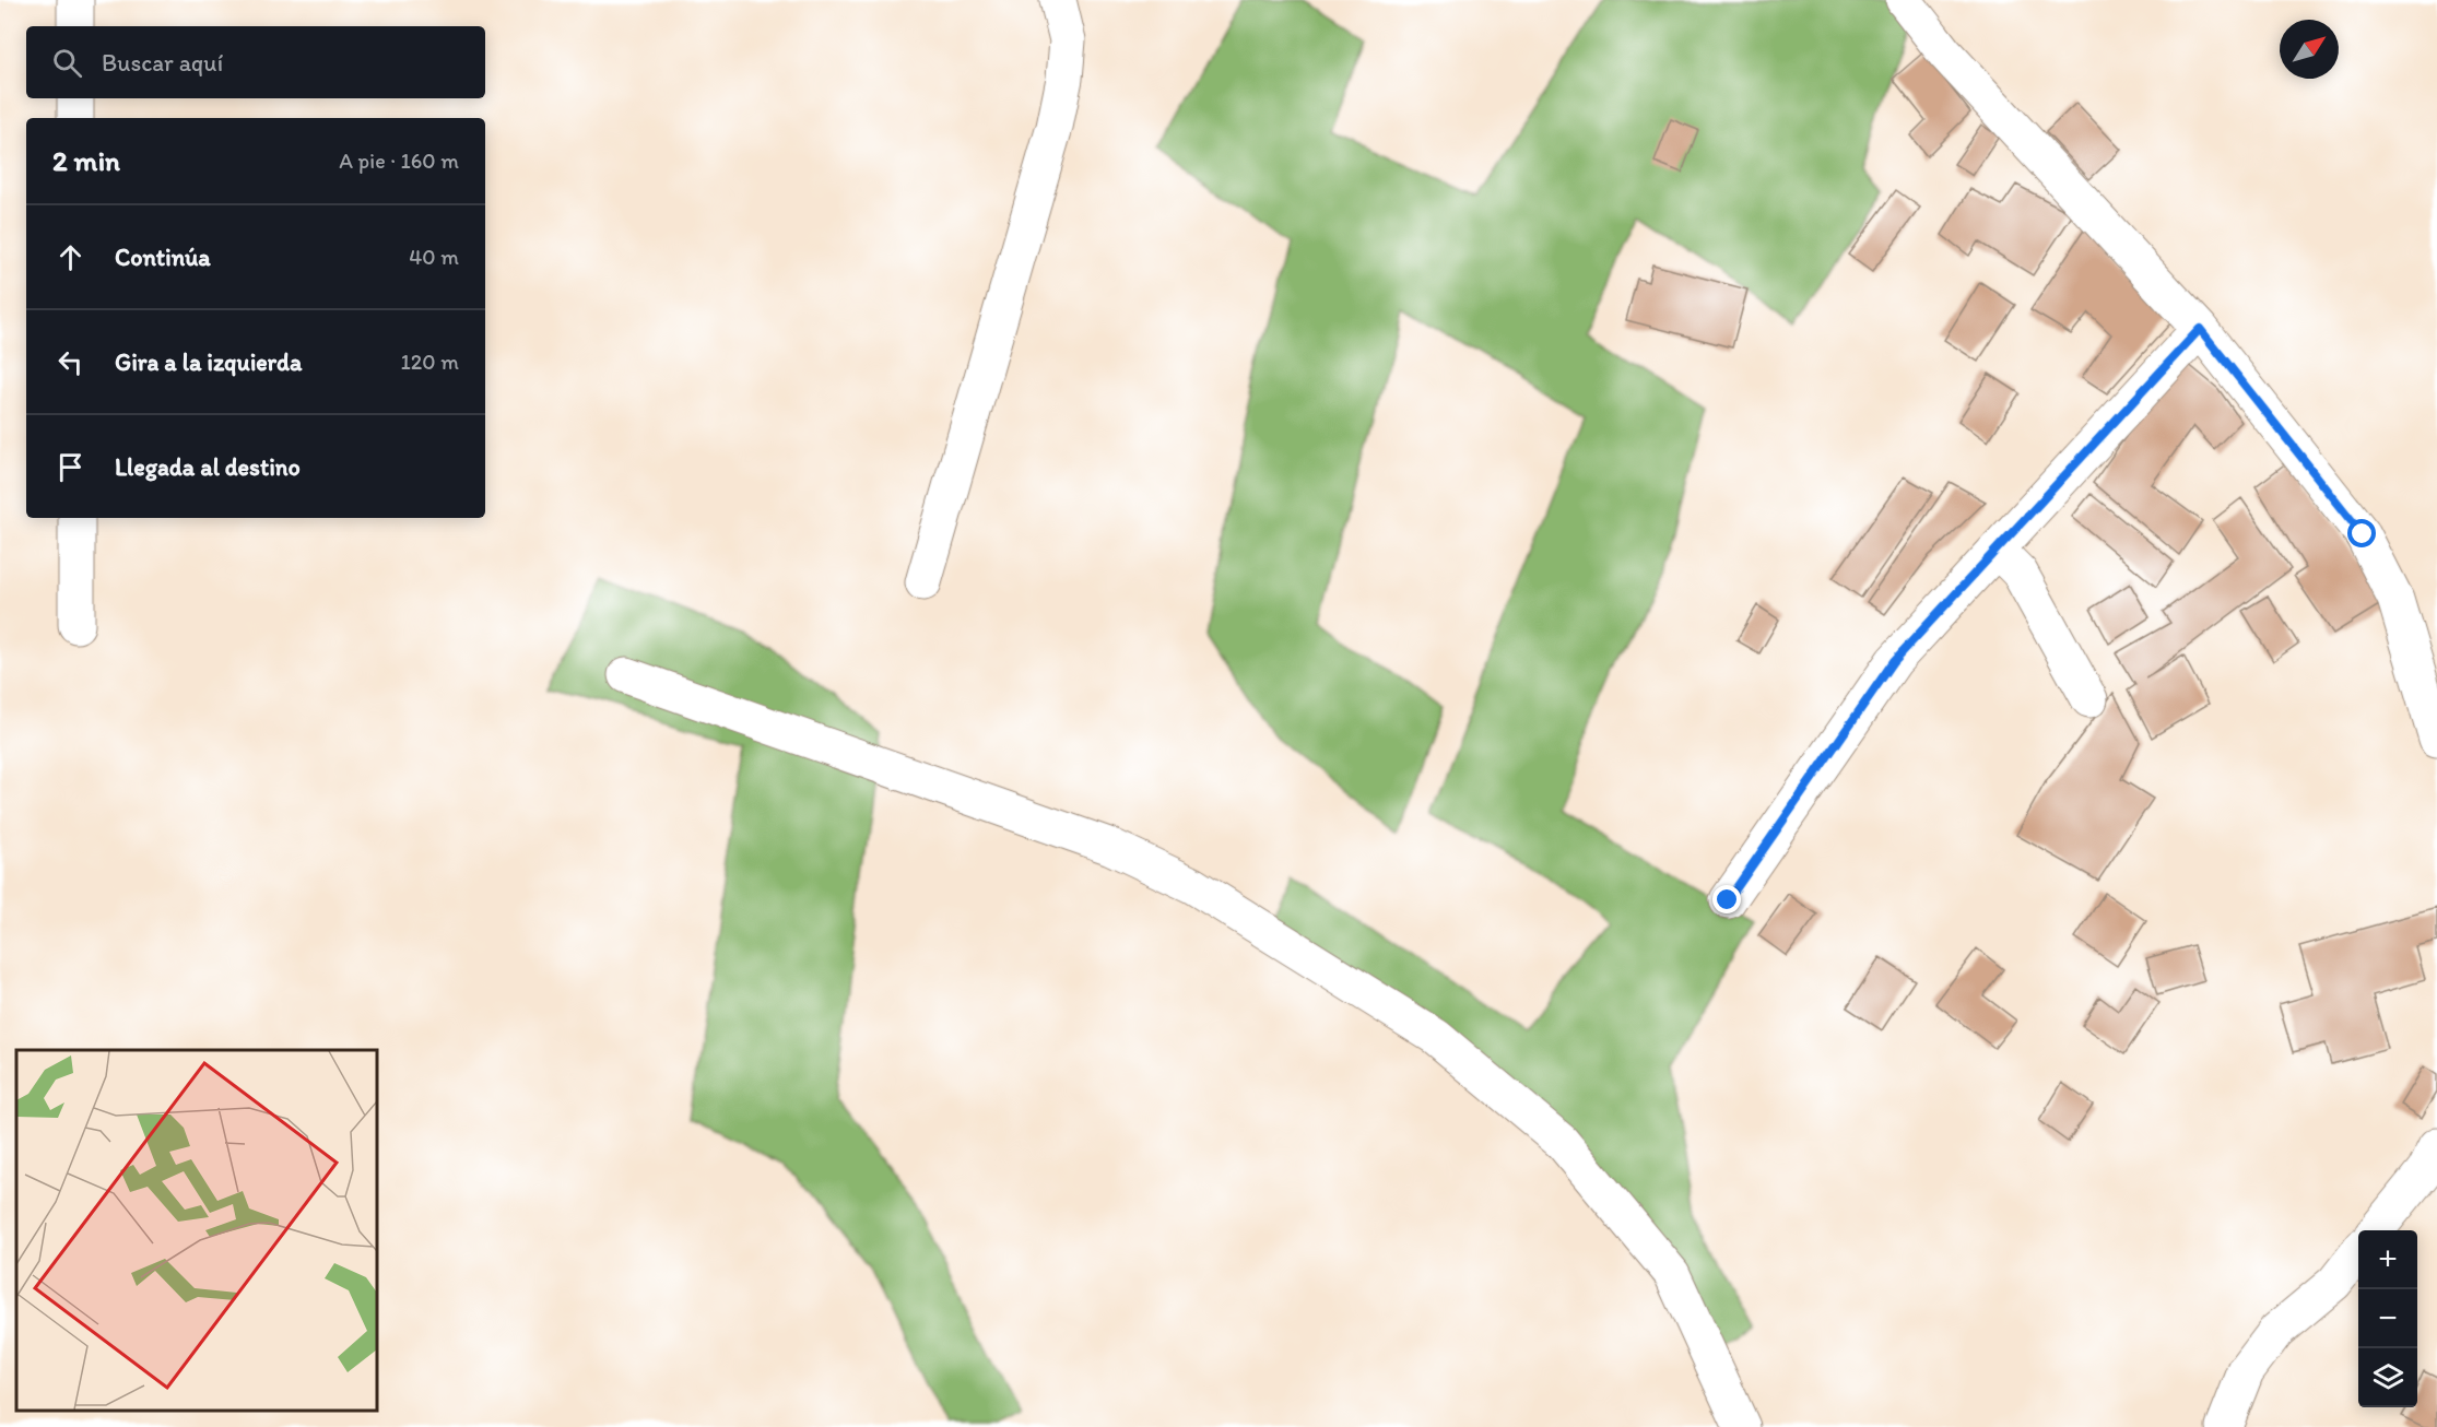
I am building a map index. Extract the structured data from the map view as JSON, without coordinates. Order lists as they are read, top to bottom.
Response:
{
  "north": "top right",
  "page": {
    "search": "Buscar aquí",
    "heading": ["2 min", "A pie · 160 m"],
    "list": [
      ["Continúa", "40 m"],
      ["Gira a la izquierda", "120 m"],
      "Llegada al destino"
    ],
    "map_buttons": ["+", "−"]
  }
}
